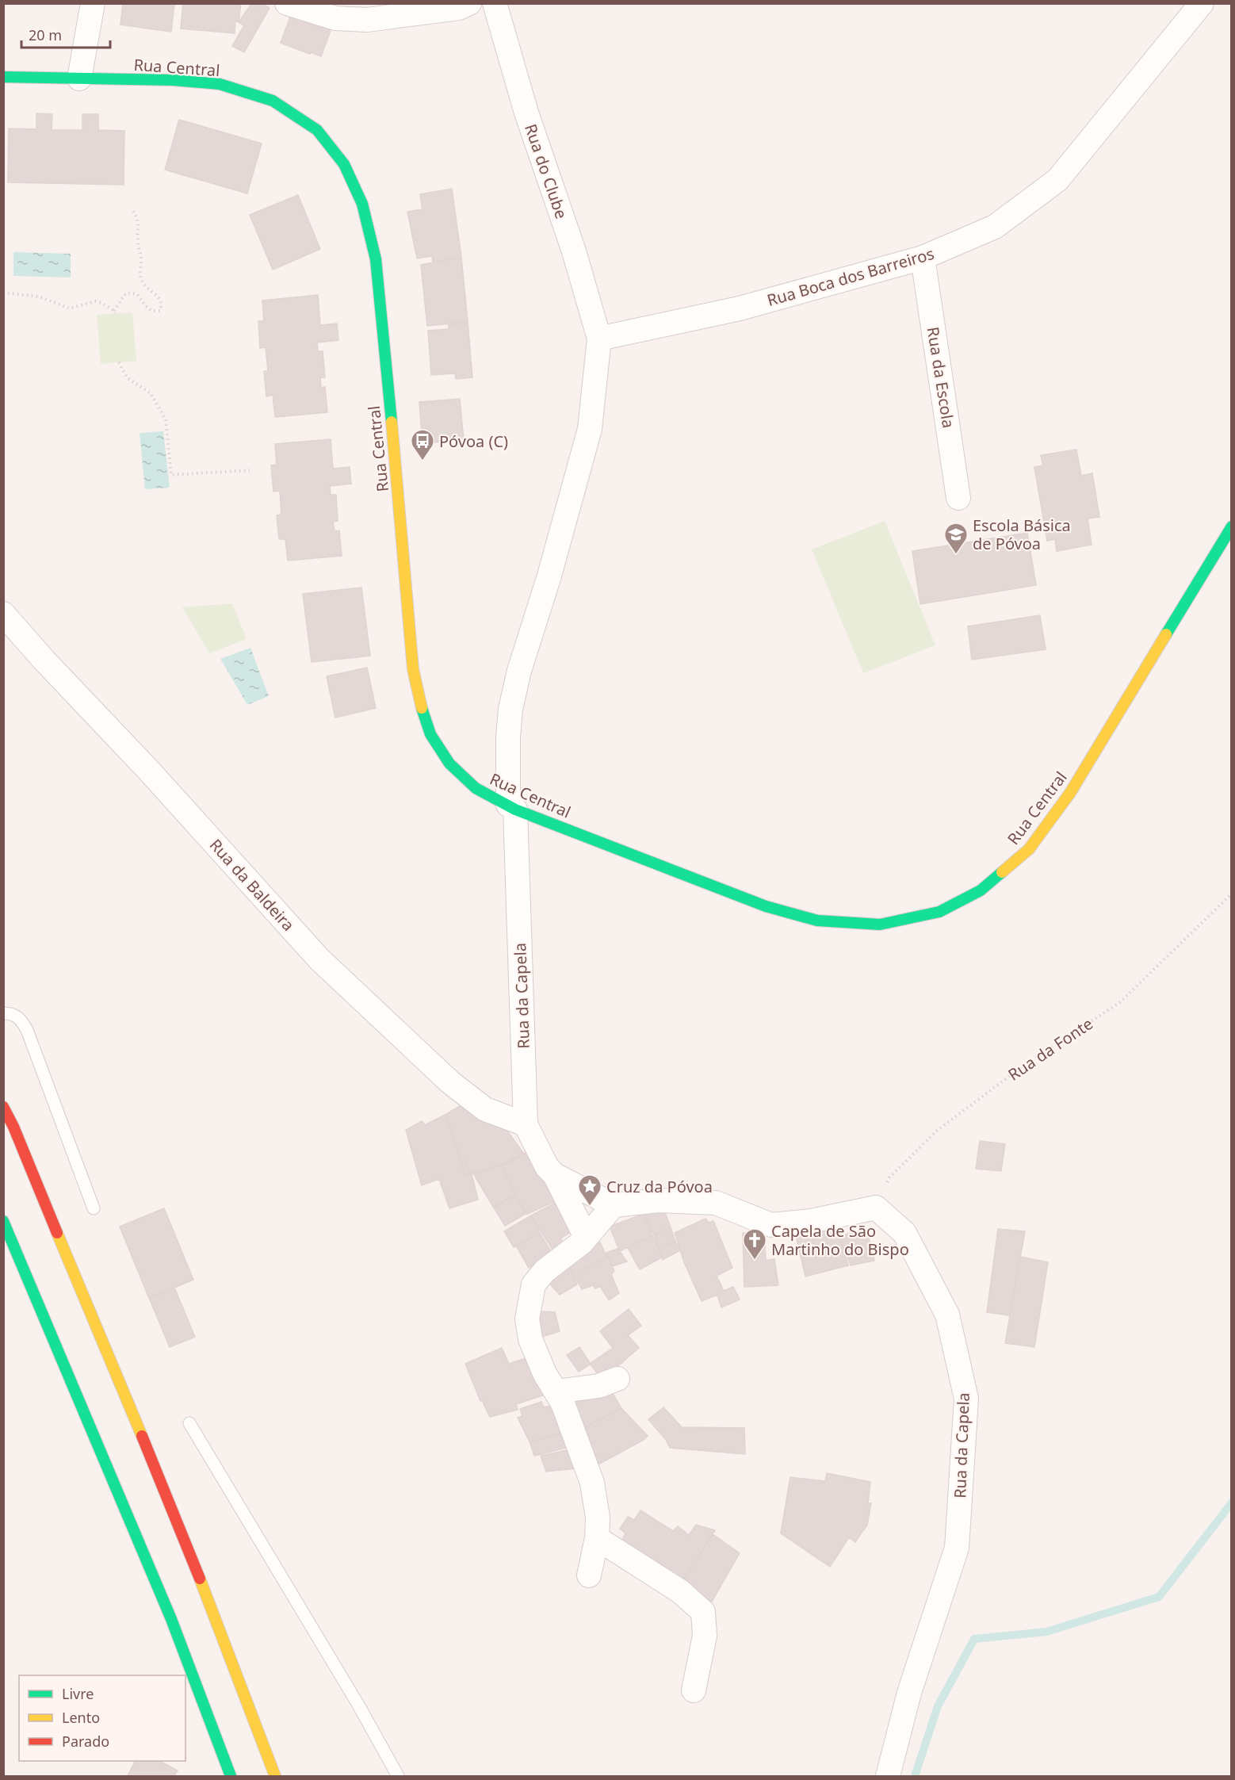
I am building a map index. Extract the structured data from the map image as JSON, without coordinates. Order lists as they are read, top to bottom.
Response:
{
  "streets": {
    "main road": ["Rua Central"],
    "street": [
      "Rua do Clube",
      "Rua Boca dos Barreiros",
      "Rua da Escola",
      "Rua da Baldeira",
      "Rua da Capela"
    ],
    "path": ["Rua da Fonte"]
  },
  "crossings": [
    ["Rua Central", "Rua da Capela"],
    ["Rua do Clube", "Rua Boca dos Barreiros"],
    ["Rua do Clube", "Rua da Capela"],
    ["Rua Boca dos Barreiros", "Rua da Escola"],
    ["Rua Boca dos Barreiros", "Rua da Capela"],
    ["Rua da Baldeira", "Rua da Capela"],
    ["Rua da Capela", "Rua da Fonte"]
  ],
  "places": {
    "bus stop": ["Póvoa (C)"],
    "school or university": ["Escola Básica de Póvoa"],
    "place": ["Cruz da Póvoa"],
    "church": ["Capela de São Martinho do Bispo"]
  },
  "legend": ["Livre", "Lento", "Parado"],
  "scale_bar": "20 m"
}
